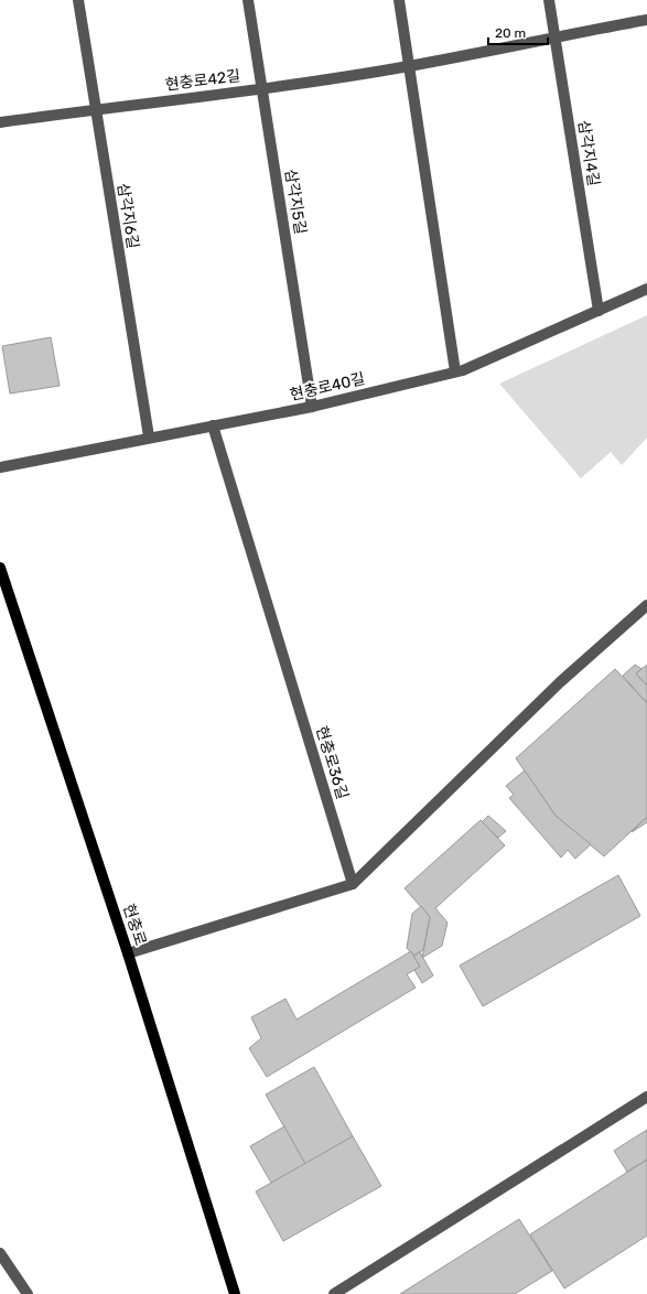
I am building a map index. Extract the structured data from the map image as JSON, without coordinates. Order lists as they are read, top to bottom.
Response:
{
  "streets": {
    "main road": ["현충로"],
    "street": [
      "현충로42길",
      "삼각지4길",
      "삼각지5길",
      "삼각지6길",
      "현충로40길",
      "현충로36길"
    ]
  },
  "crossings": [
    ["현충로42길", "삼각지4길"],
    ["현충로42길", "삼각지5길"],
    ["현충로42길", "삼각지6길"],
    ["삼각지4길", "현충로40길"],
    ["삼각지5길", "현충로40길"],
    ["삼각지6길", "현충로40길"],
    ["현충로40길", "현충로36길"]
  ],
  "scale_bar": "20 m"
}
